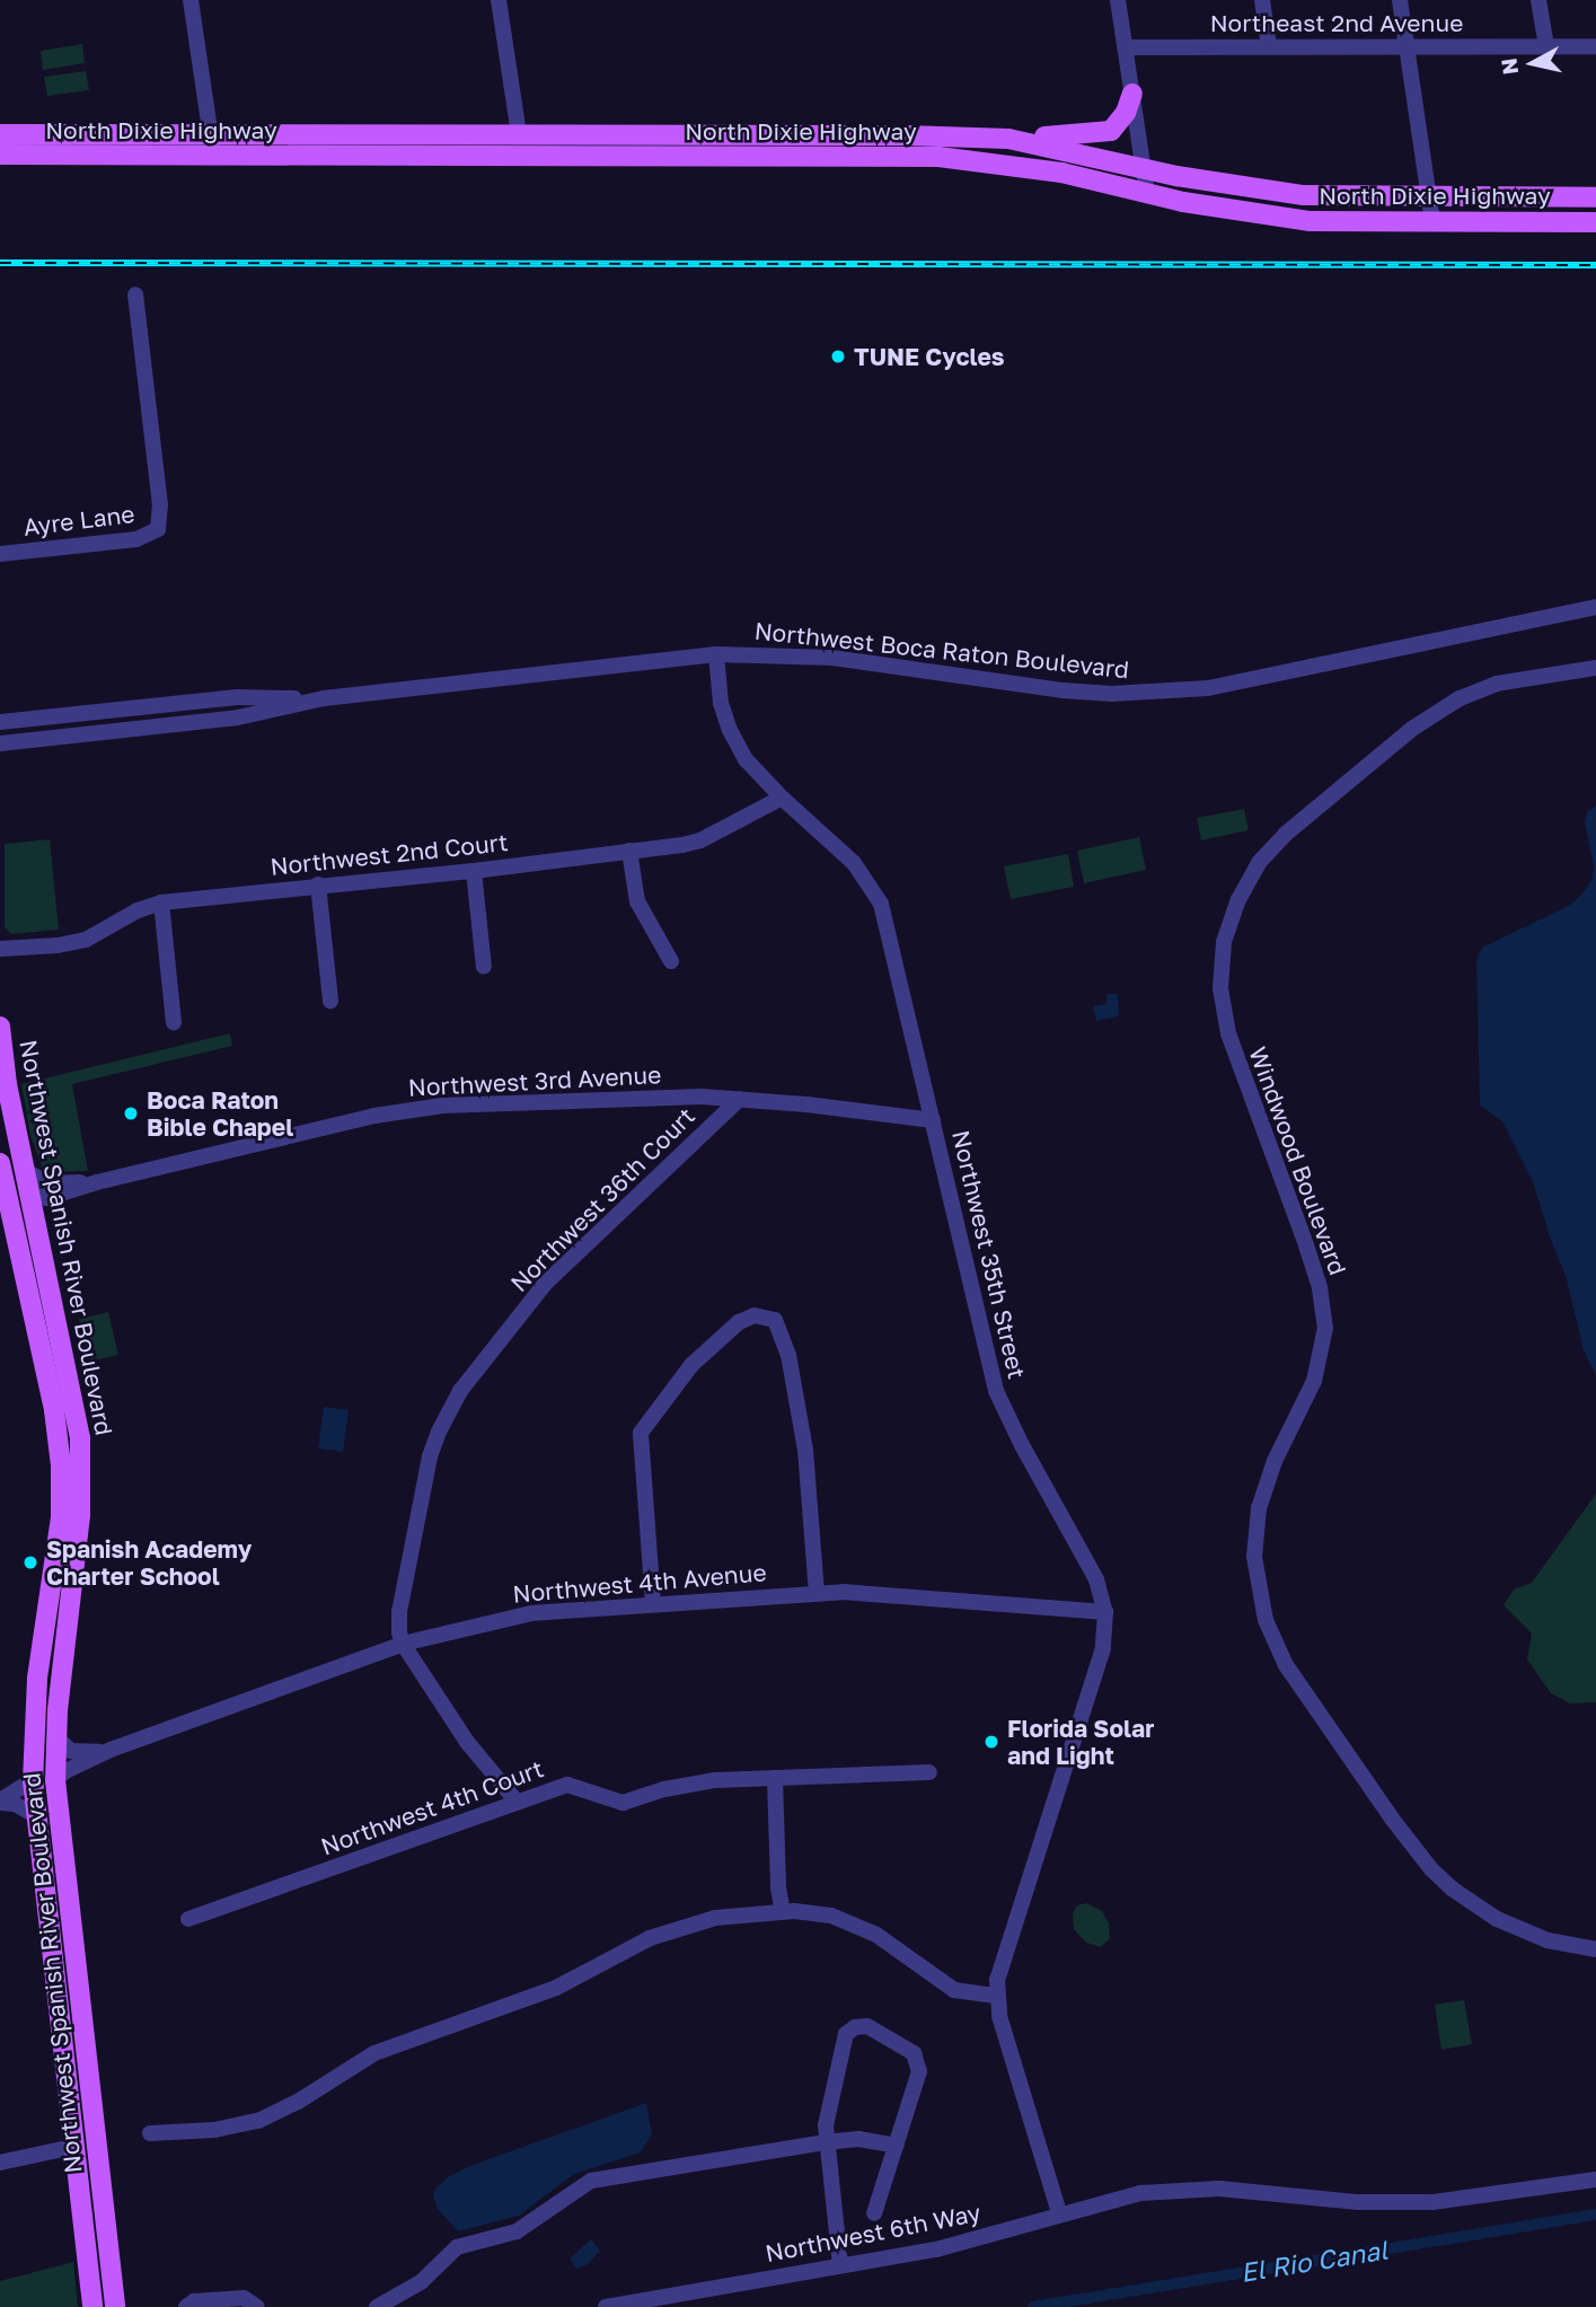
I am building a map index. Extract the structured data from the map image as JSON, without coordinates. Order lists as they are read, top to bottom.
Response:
{
  "streets": {
    "main road": ["North Dixie Highway", "Northwest Spanish River Boulevard"],
    "street": [
      "Northeast 2nd Avenue",
      "Ayre Lane",
      "Northwest Boca Raton Boulevard",
      "Northwest 2nd Court",
      "Northwest 3rd Avenue",
      "Windwood Boulevard",
      "Northwest 36th Court",
      "Northwest 35th Street",
      "Northwest 4th Avenue",
      "Northwest 4th Court",
      "Northwest 6th Way"
    ]
  },
  "crossings": [
    ["Northwest Boca Raton Boulevard", "Northwest 35th Street"],
    ["Northwest 2nd Court", "Northwest 35th Street"],
    ["Northwest 3rd Avenue", "Northwest 36th Court"],
    ["Northwest 3rd Avenue", "Northwest Spanish River Boulevard"],
    ["Northwest 3rd Avenue", "Northwest 35th Street"],
    ["Northwest 36th Court", "Northwest 4th Avenue"],
    ["Northwest Spanish River Boulevard", "Northwest 4th Avenue"],
    ["Northwest 35th Street", "Northwest 4th Avenue"],
    ["Northwest 35th Street", "Northwest 6th Way"]
  ],
  "water": ["El Rio Canal"],
  "places": [
    "TUNE Cycles",
    "Boca Raton Bible Chapel",
    "Spanish Academy Charter School",
    "Florida Solar and Light"
  ],
  "north": "left"
}
